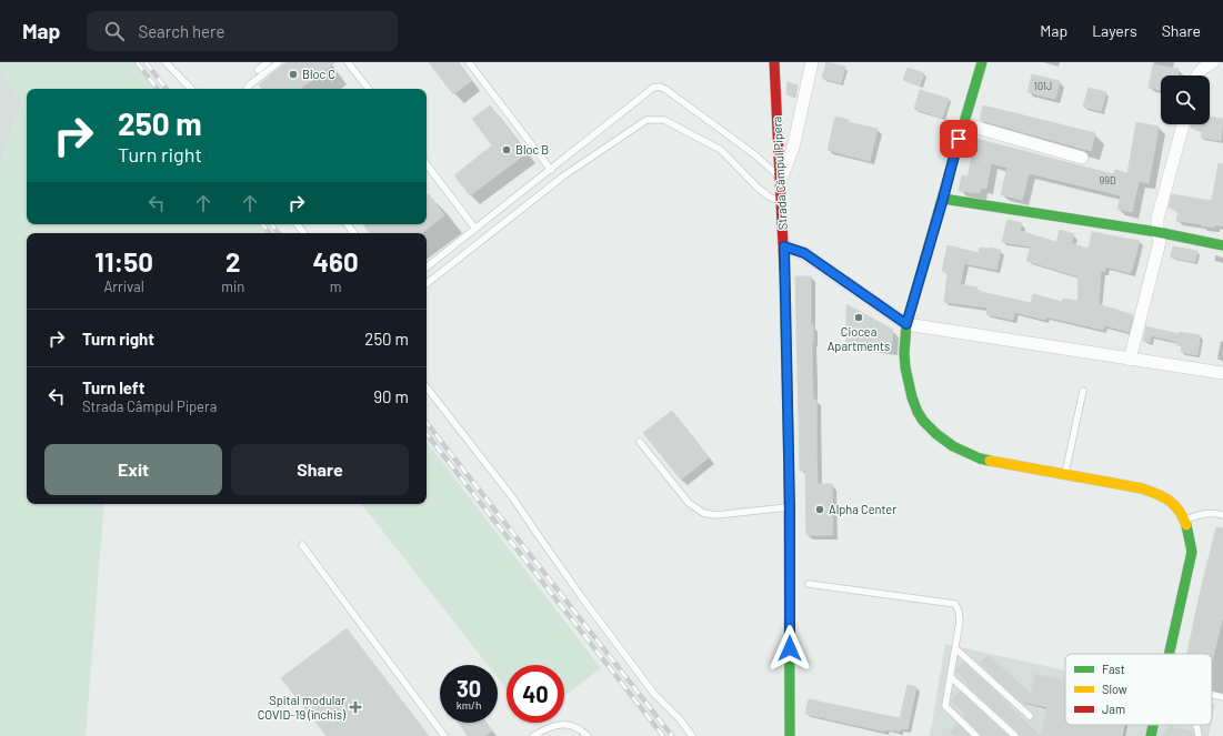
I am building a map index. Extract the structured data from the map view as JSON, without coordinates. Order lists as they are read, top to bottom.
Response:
{
  "streets": {
    "street": ["Strada Câmpul Pipera"]
  },
  "places": {
    "other": [
      "Bloc C",
      "Bloc B",
      "Ciocea Apartments",
      "Alpha Center"
    ],
    "health": ["Spital modular COVID-19 (închis)"]
  },
  "house_numbers": ["101J", "99D"],
  "legend": ["Fast", "Slow", "Jam"],
  "page": {
    "header": "Map",
    "search": "Search here",
    "nav": ["Map", "Layers", "Share"],
    "turn": ["250 m", "Turn right"],
    "eta": [
      "11:50",
      "Arrival",
      "2",
      "min",
      "460",
      "m"
    ],
    "list": [
      {
        "name": "Turn right",
        "value": "250 m"
      },
      {
        "name": "Turn left",
        "note": "Strada Câmpul Pipera",
        "value": "90 m"
      }
    ],
    "buttons": ["Exit", "Share"],
    "speed": "30 km/h",
    "limit": "40"
  }
}
